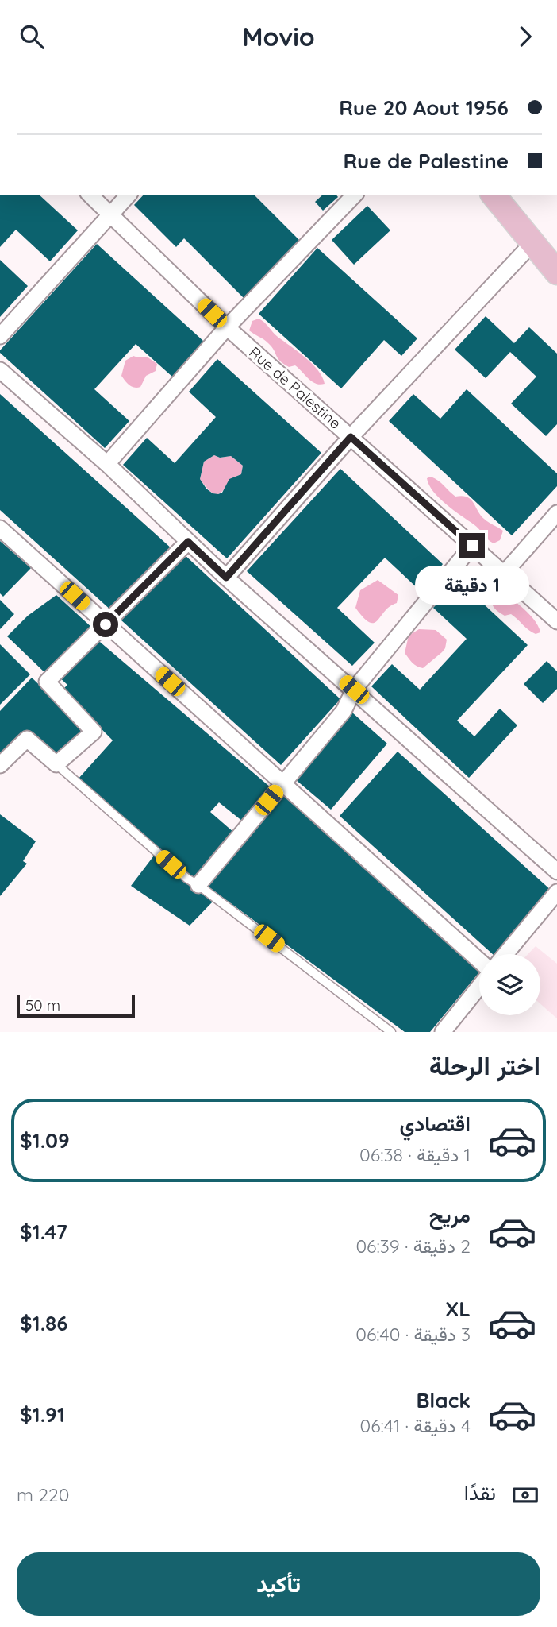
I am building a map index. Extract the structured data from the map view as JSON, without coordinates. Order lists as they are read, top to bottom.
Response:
{
  "streets": {
    "street": ["Rue de Palestine"]
  },
  "scale_bar": "50 m",
  "page": {
    "header": "Movio",
    "banner": ["Rue 20 Aout 1956", "Rue de Palestine"],
    "bubble": "1 دقيقة",
    "scale": "50 m",
    "heading": "اختر الرحلة",
    "list": [
      {
        "name": "اقتصادي",
        "note": "1 دقيقة · 06:38",
        "value": "$1.09"
      },
      {
        "name": "مريح",
        "note": "2 دقيقة · 06:39",
        "value": "$1.47"
      },
      {
        "name": "XL",
        "note": "3 دقيقة · 06:40",
        "value": "$1.86"
      },
      {
        "name": "Black",
        "note": "4 دقيقة · 06:41",
        "value": "$1.91"
      }
    ],
    "pay": ["نقدًا", "220 m"],
    "buttons": "تأكيد"
  }
}
